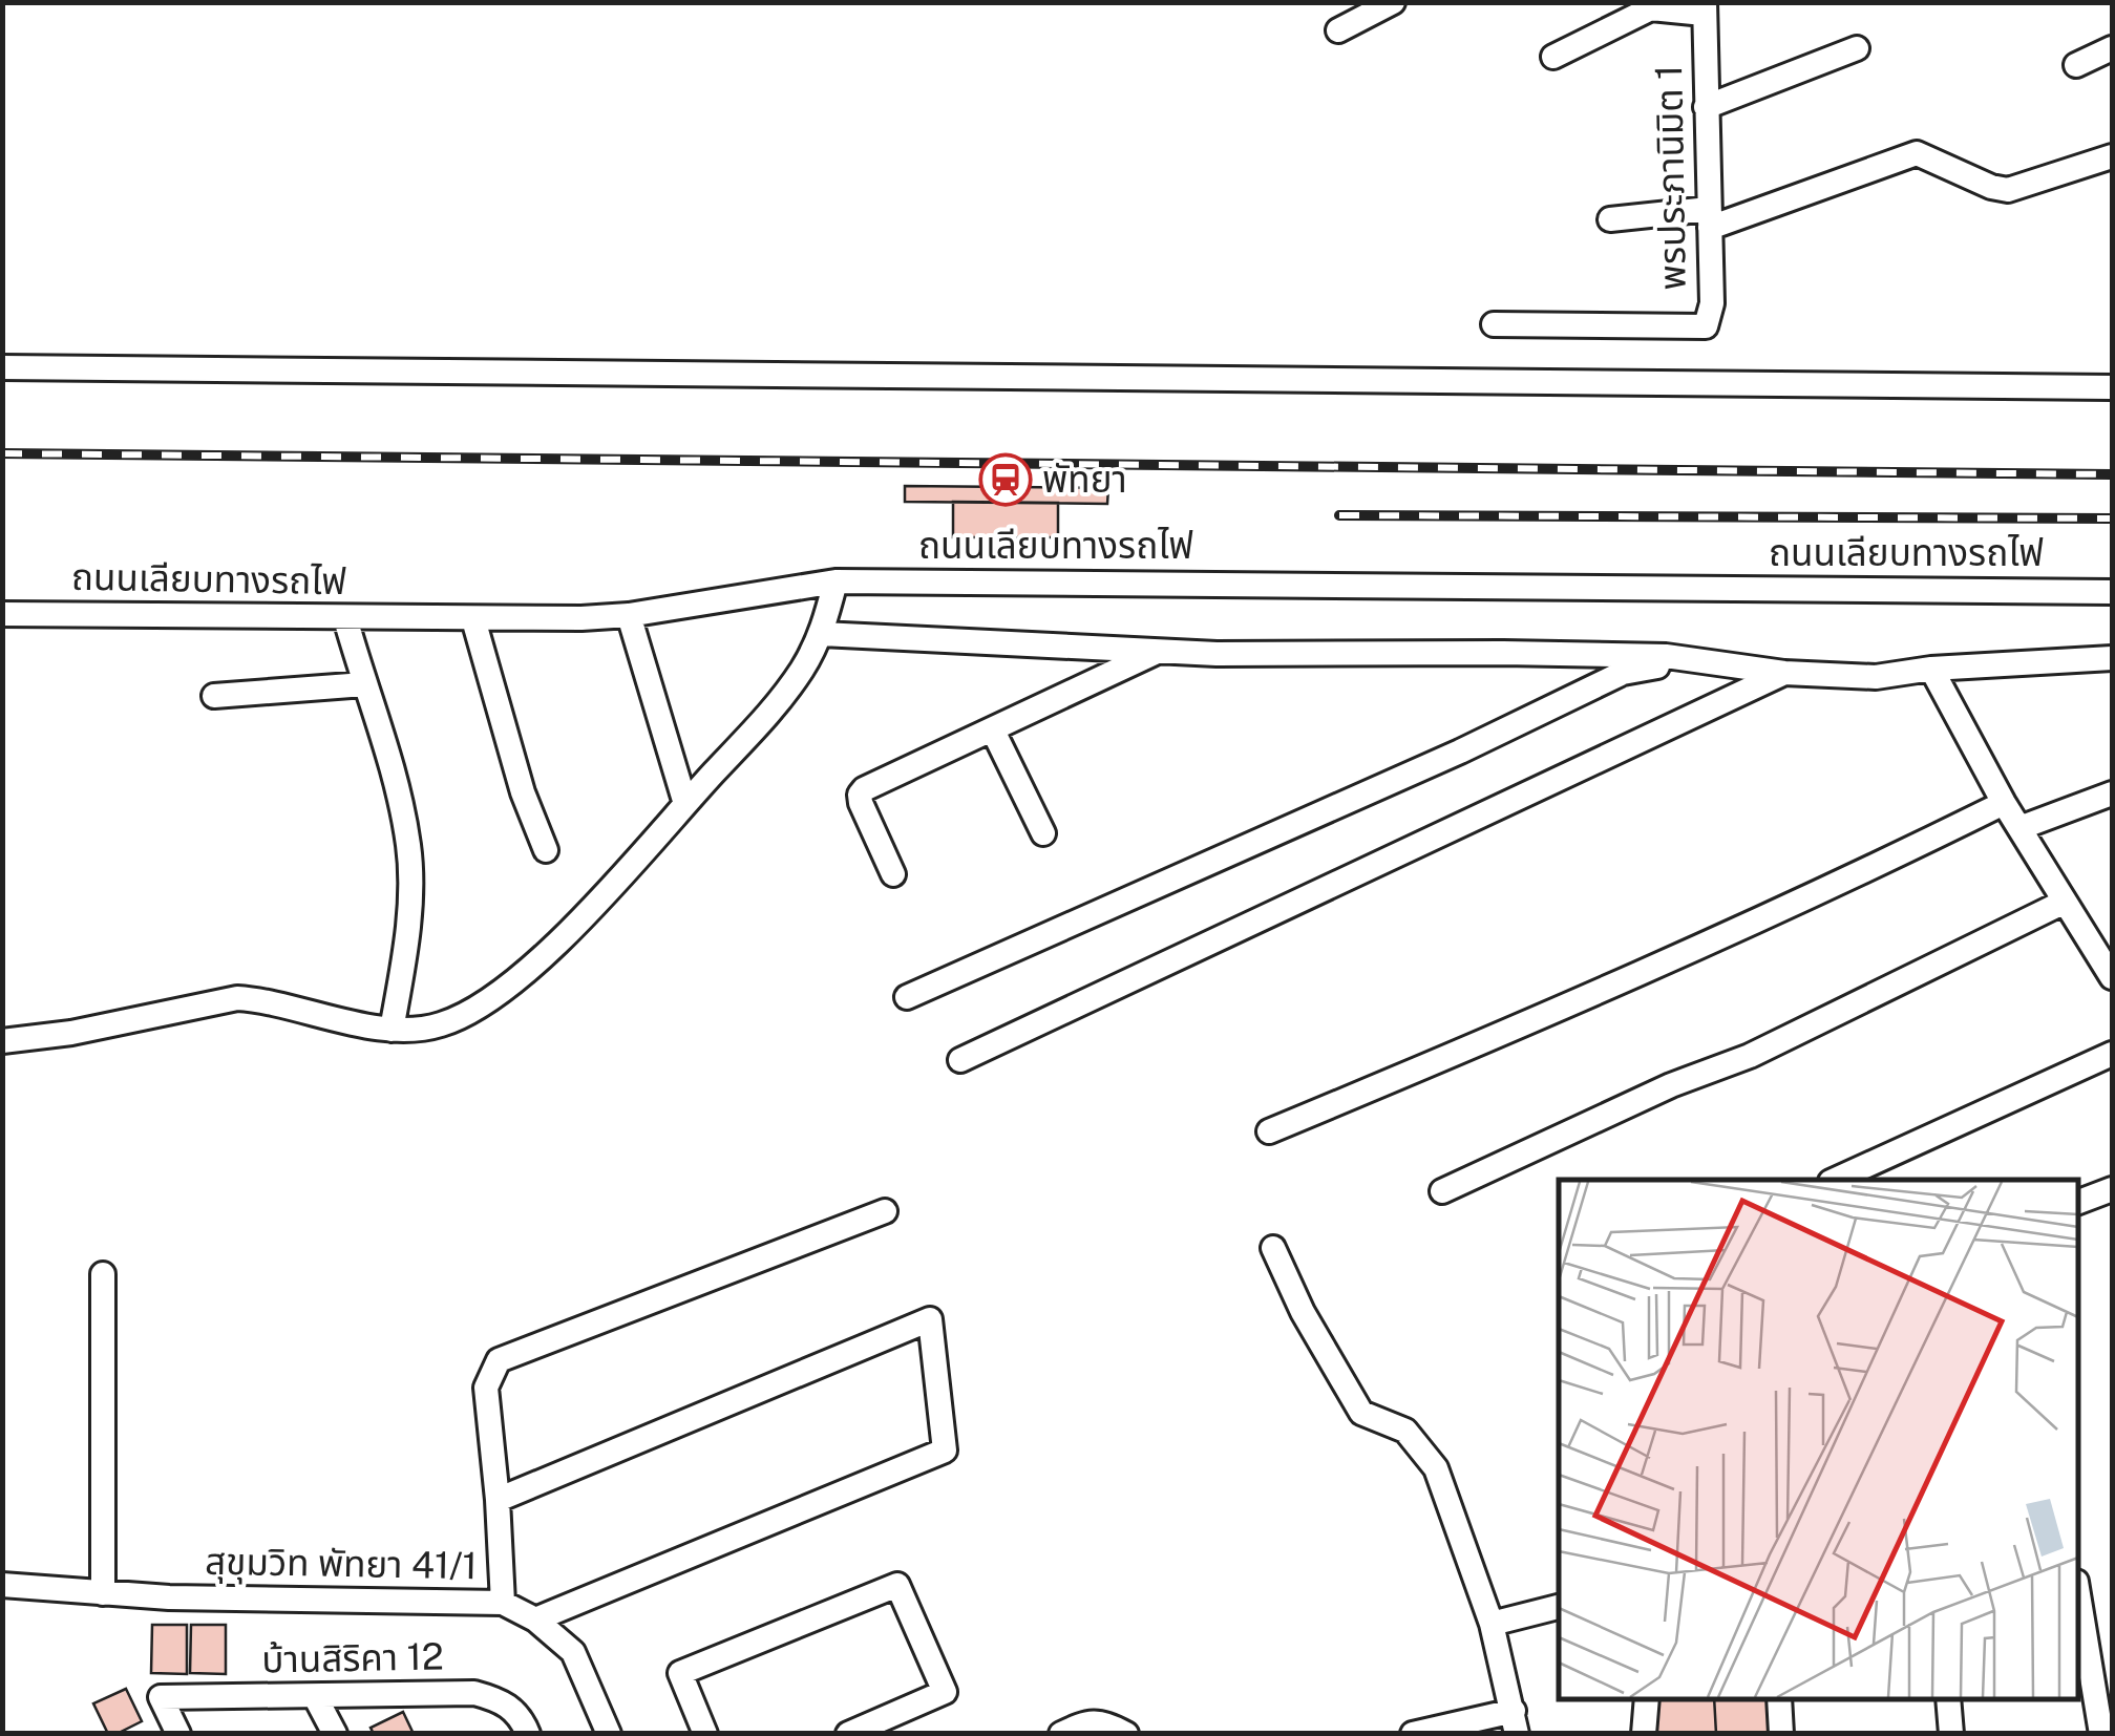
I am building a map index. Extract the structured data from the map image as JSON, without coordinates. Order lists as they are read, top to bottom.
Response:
{
  "streets": {
    "street": [
      "พรประภานิมิต 1",
      "ถนนเลียบทางรถไฟ",
      "สุขุมวิท พัทยา 41/1",
      "บ้านสิริคา 12"
    ]
  },
  "places": {
    "station": ["พัทยา"]
  }
}
